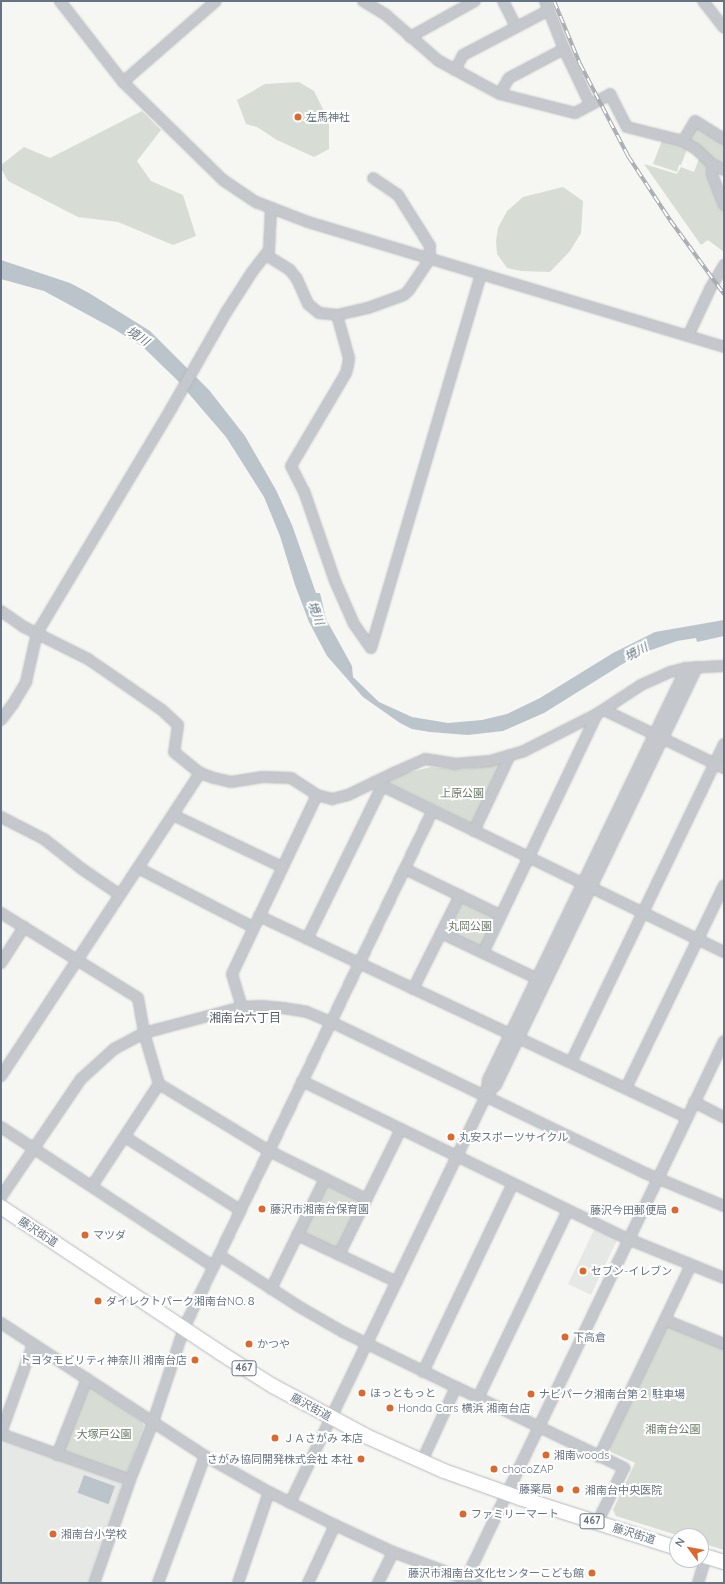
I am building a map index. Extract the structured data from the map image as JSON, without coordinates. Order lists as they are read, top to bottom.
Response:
{
  "streets": {
    "highway": ["藤沢街道", "467"]
  },
  "districts": ["湘南台六丁目"],
  "water": ["境川"],
  "parks": [
    "上原公園",
    "丸岡公園",
    "湘南台公園",
    "大塚戸公園"
  ],
  "places": [
    "左馬神社",
    "丸安スポーツサイクル",
    "藤沢市湘南台保育園",
    "藤沢今田郵便局",
    "マツダ",
    "セブン-イレブン",
    "ダイレクトパーク湘南台NO.８",
    "下高倉",
    "かつや",
    "トヨタモビリティ神奈川 湘南台店",
    "ほっともっと",
    "ナビパーク湘南台第２ 駐車場",
    "Honda Cars 横浜 湘南台店",
    "ＪＡさがみ 本店",
    "湘南woods",
    "さがみ協同開発株式会社 本社",
    "chocoZAP",
    "藤薬局",
    "湘南台中央医院",
    "ファミリーマート",
    "湘南台小学校",
    "藤沢市湘南台文化センターこども館"
  ],
  "north": "top left"
}
